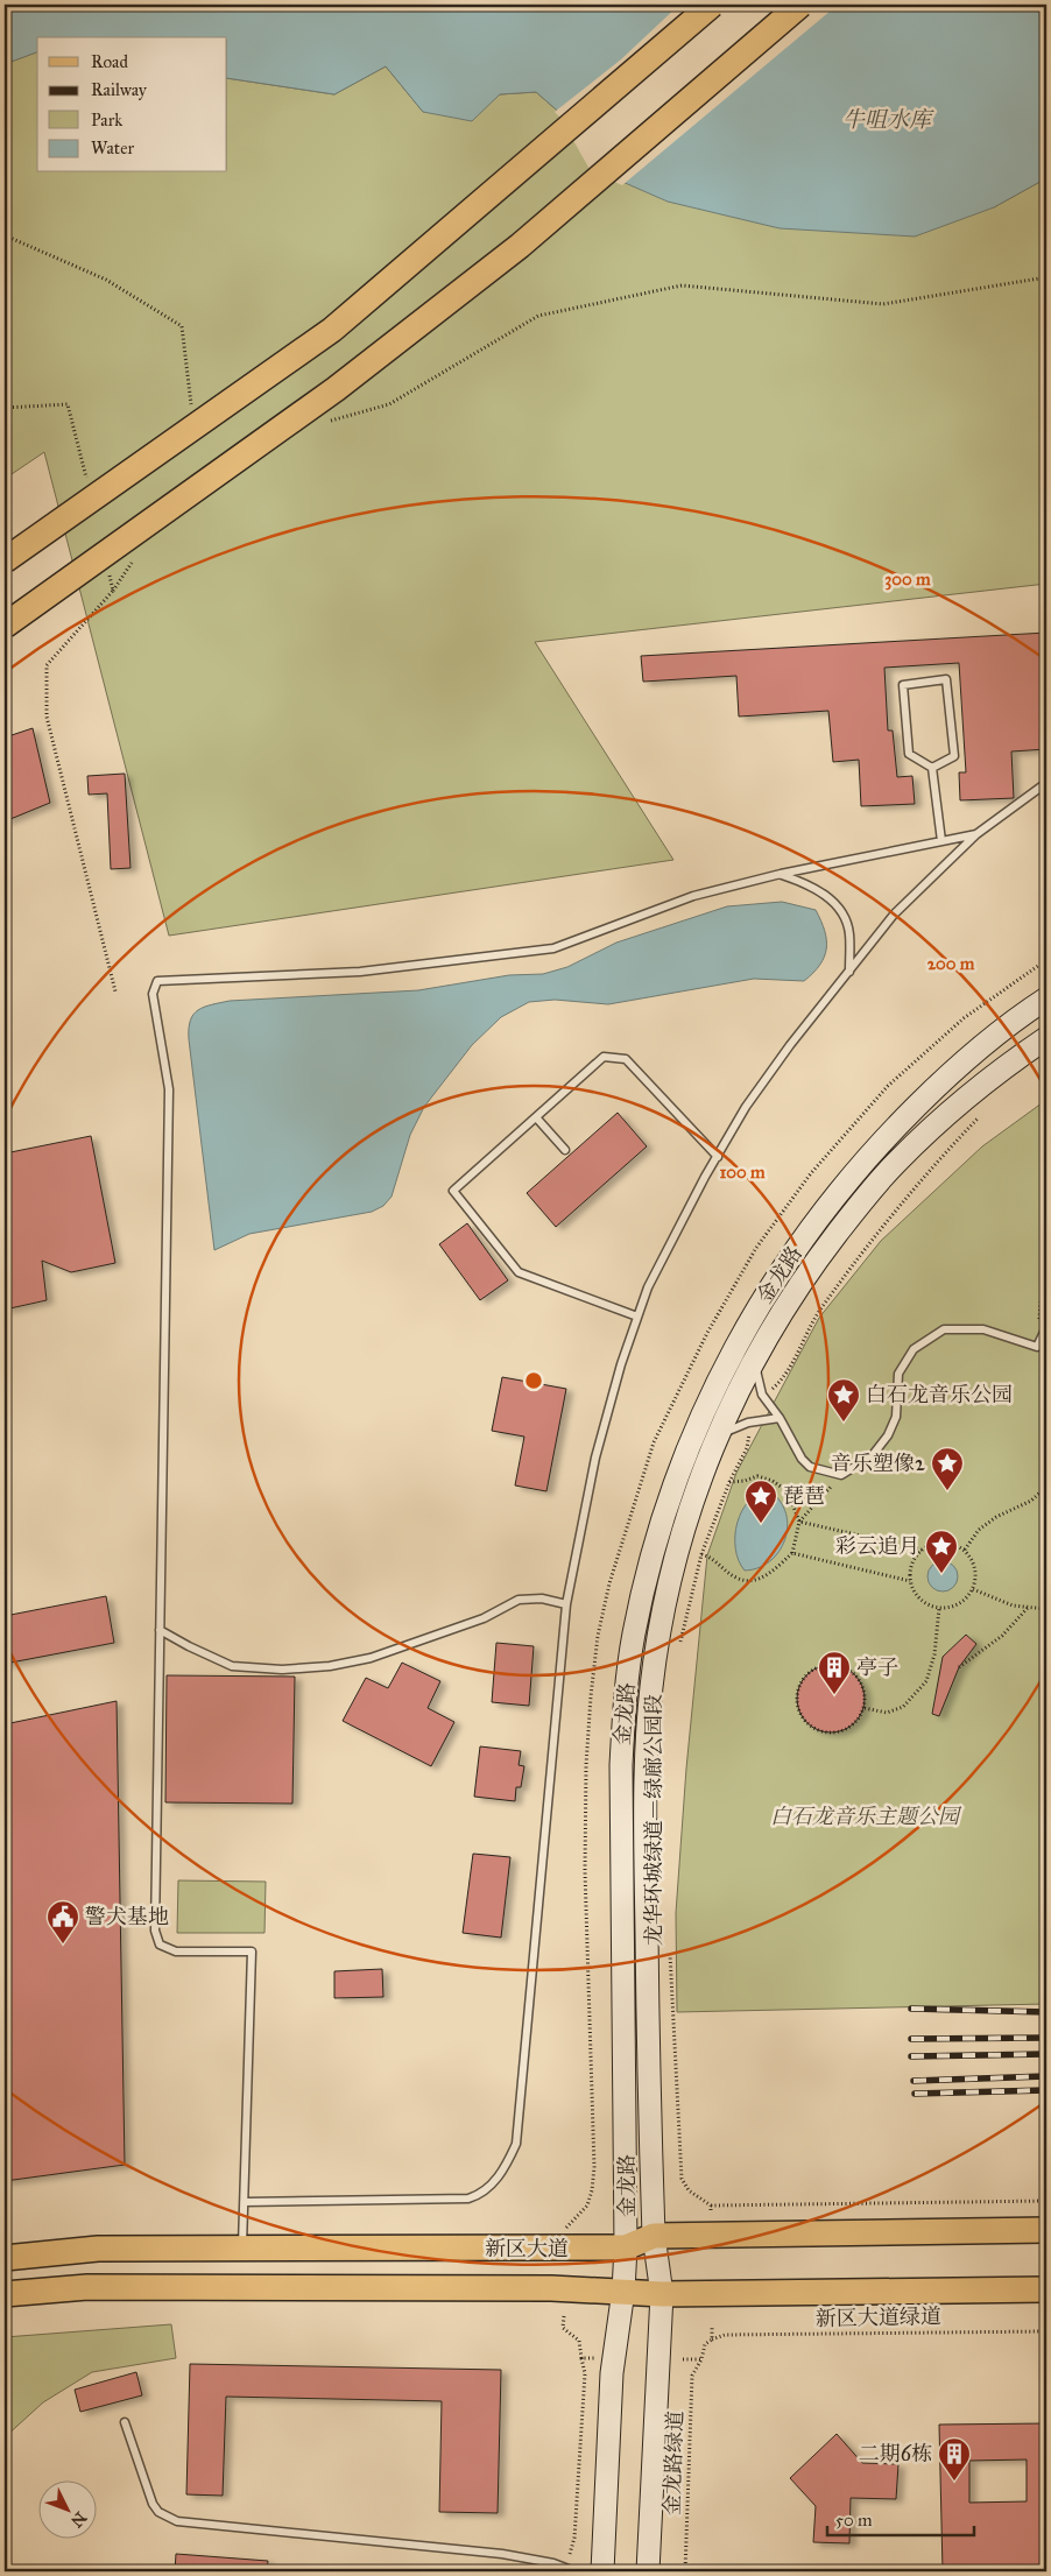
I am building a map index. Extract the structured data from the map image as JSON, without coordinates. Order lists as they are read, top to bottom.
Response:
{
  "streets": {
    "main road": ["金龙路", "新区大道"],
    "path": ["龙华环城绿道－绿廊公园段", "新区大道绿道", "金龙路绿道"]
  },
  "crossings": [
    ["金龙路", "新区大道"],
    ["新区大道绿道", "金龙路绿道"]
  ],
  "water": ["牛咀水库"],
  "parks": ["白石龙音乐主题公园"],
  "places": {
    "place": [
      "白石龙音乐公园",
      "音乐塑像2",
      "琵琶",
      "彩云追月"
    ],
    "building": ["亭子", "二期6栋"],
    "public building": ["警犬基地"]
  },
  "legend": [
    "Road",
    "Railway",
    "Park",
    "Water"
  ],
  "scale_bar": "50 m",
  "north": "bottom right",
  "rings": ["300 m", "200 m", "100 m"]
}
